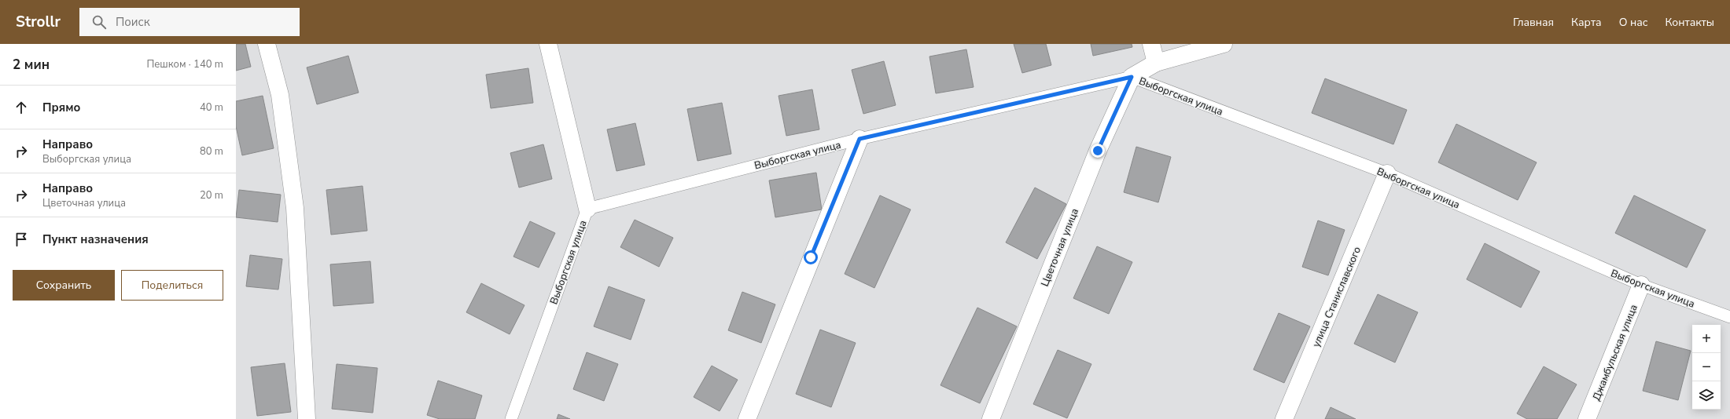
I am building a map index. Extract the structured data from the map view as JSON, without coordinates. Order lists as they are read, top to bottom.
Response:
{
  "streets": {
    "street": ["Цветочная улица", "улица Станиславского", "Джамбульская улица"],
    "lane": ["Выборгская улица"]
  },
  "crossings": [
    ["Выборгская улица", "Цветочная улица"],
    ["Выборгская улица", "улица Станиславского"],
    ["Выборгская улица", "Джамбульская улица"]
  ],
  "page": {
    "header": "Strollr",
    "search": "Поиск",
    "nav": [
      "Главная",
      "Карта",
      "О нас",
      "Контакты"
    ],
    "heading": ["2 мин", "Пешком · 140 m"],
    "list": [
      ["Прямо", "40 m"],
      ["Направо", "Выборгская улица", "80 m"],
      ["Направо", "Цветочная улица", "20 m"],
      "Пункт назначения"
    ],
    "buttons": ["Сохранить", "Поделиться"],
    "map_buttons": ["+", "−"]
  }
}
